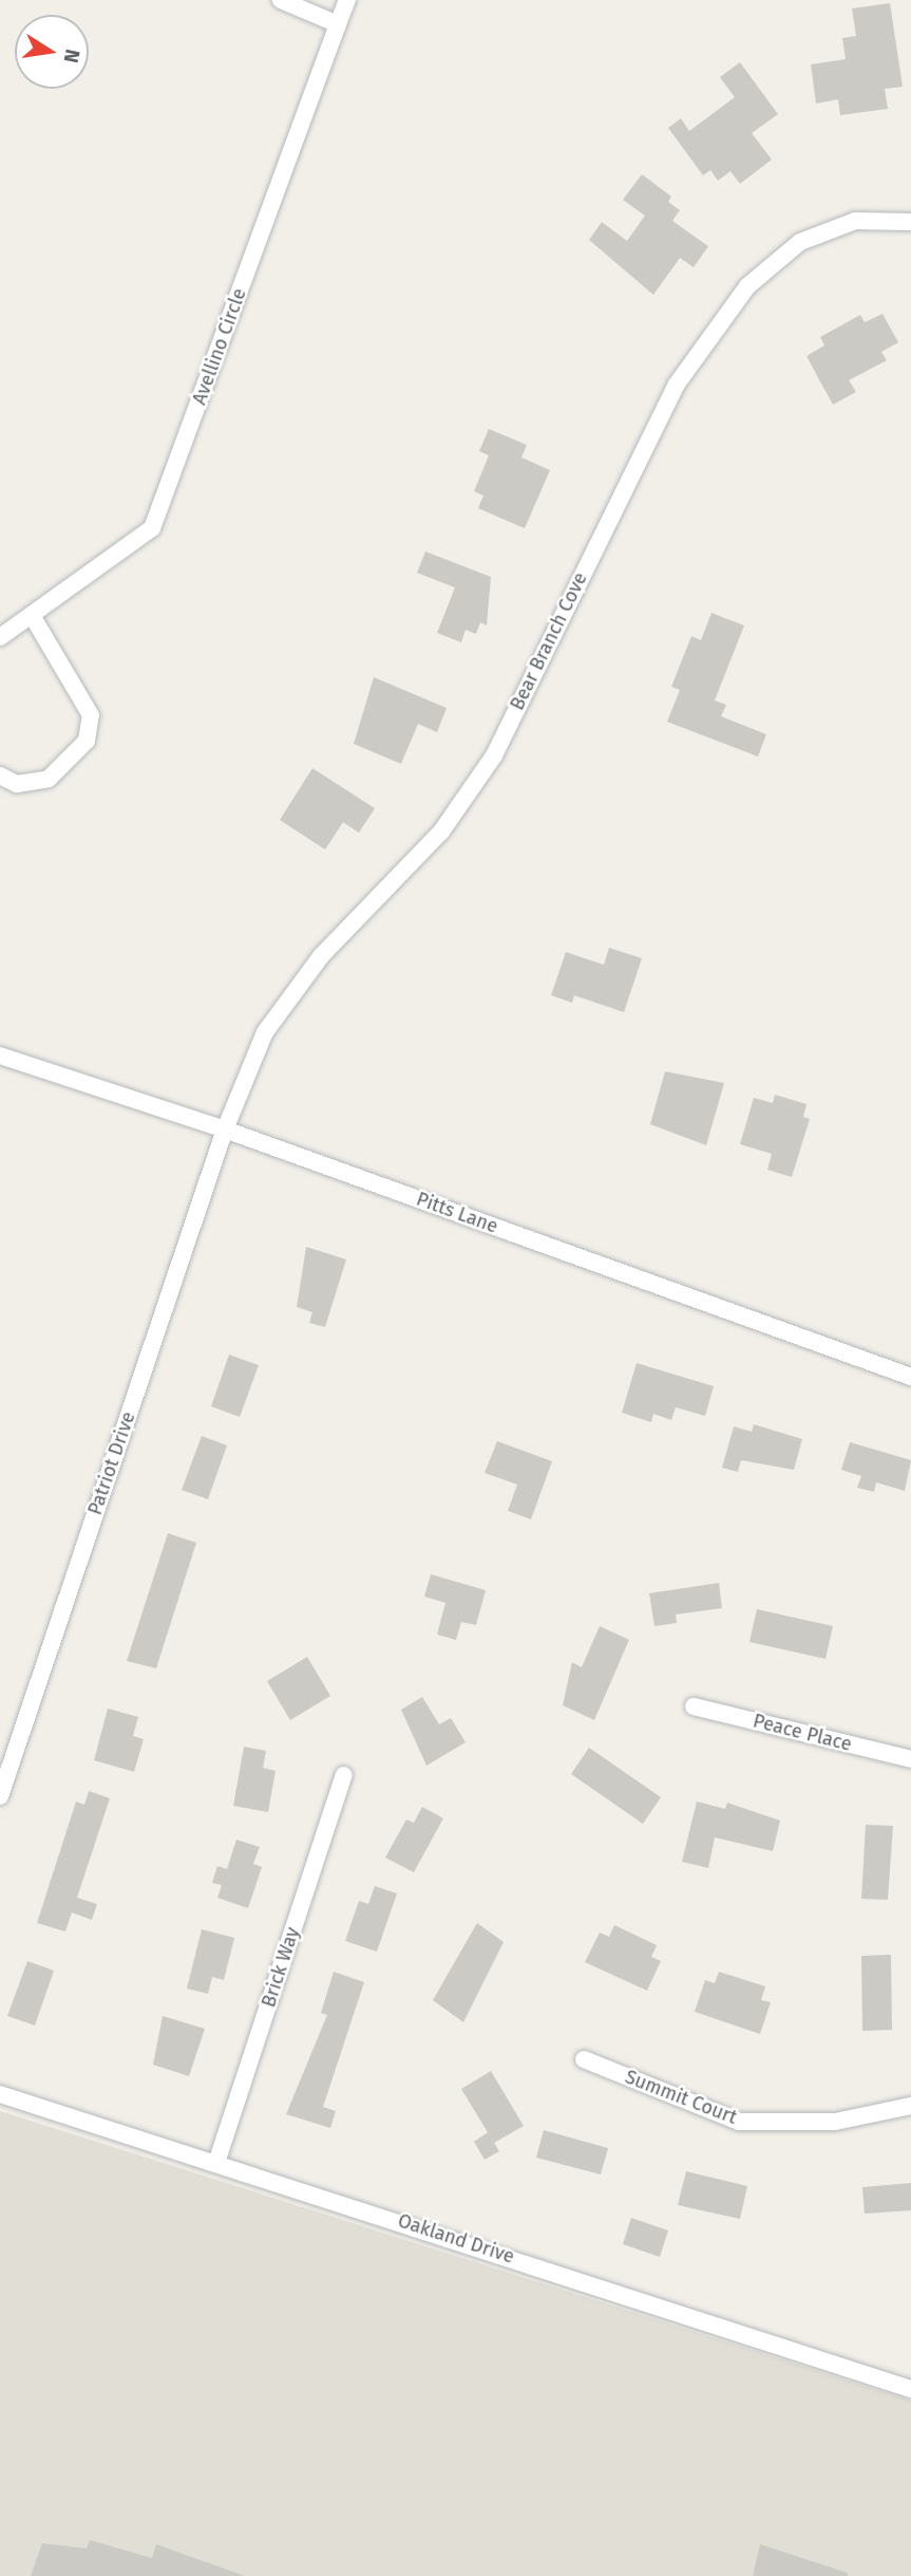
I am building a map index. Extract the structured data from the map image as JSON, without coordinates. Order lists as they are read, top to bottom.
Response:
{
  "streets": {
    "street": [
      "Avellino Circle",
      "Bear Branch Cove",
      "Pitts Lane",
      "Patriot Drive",
      "Peace Place",
      "Brick Way",
      "Summit Court",
      "Oakland Drive"
    ]
  },
  "crossings": [
    ["Bear Branch Cove", "Pitts Lane"],
    ["Bear Branch Cove", "Patriot Drive"],
    ["Pitts Lane", "Patriot Drive"],
    ["Brick Way", "Oakland Drive"]
  ],
  "north": "right"
}
